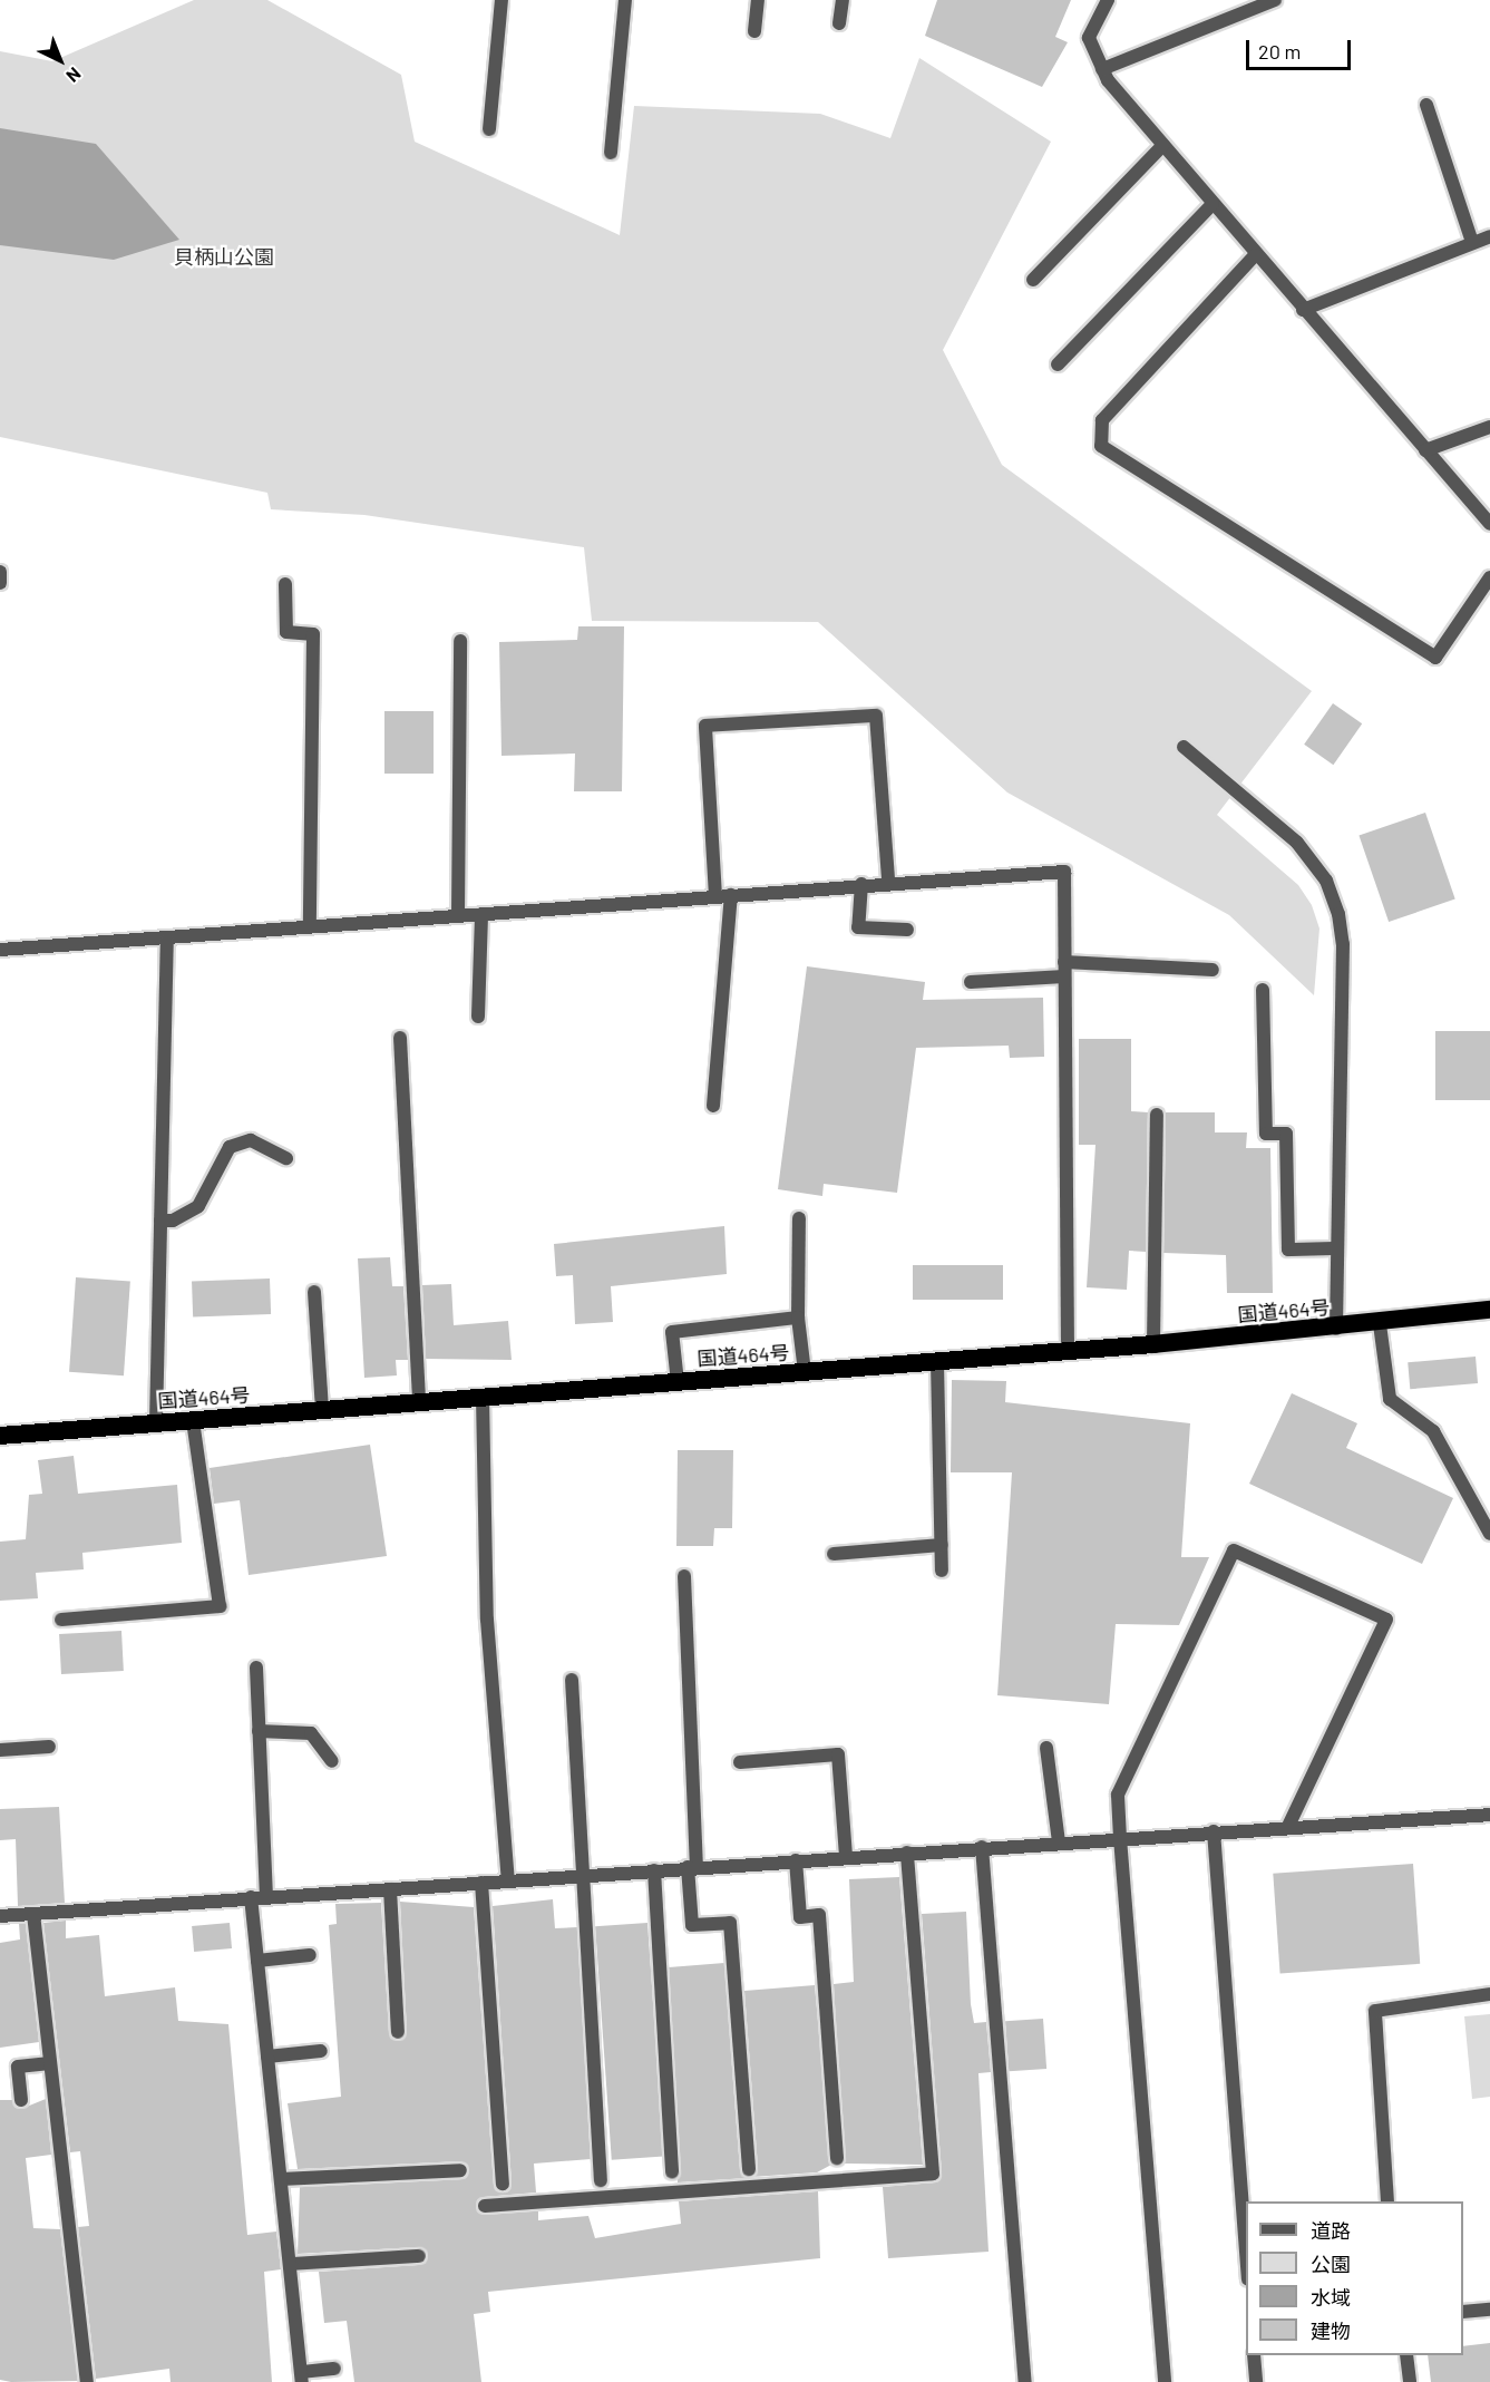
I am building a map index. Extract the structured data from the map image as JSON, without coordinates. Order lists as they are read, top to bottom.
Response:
{
  "streets": {
    "highway": ["国道464号"]
  },
  "parks": ["貝柄山公園"],
  "legend": [
    "道路",
    "公園",
    "水域",
    "建物"
  ],
  "scale_bar": "20 m",
  "north": "bottom right"
}
